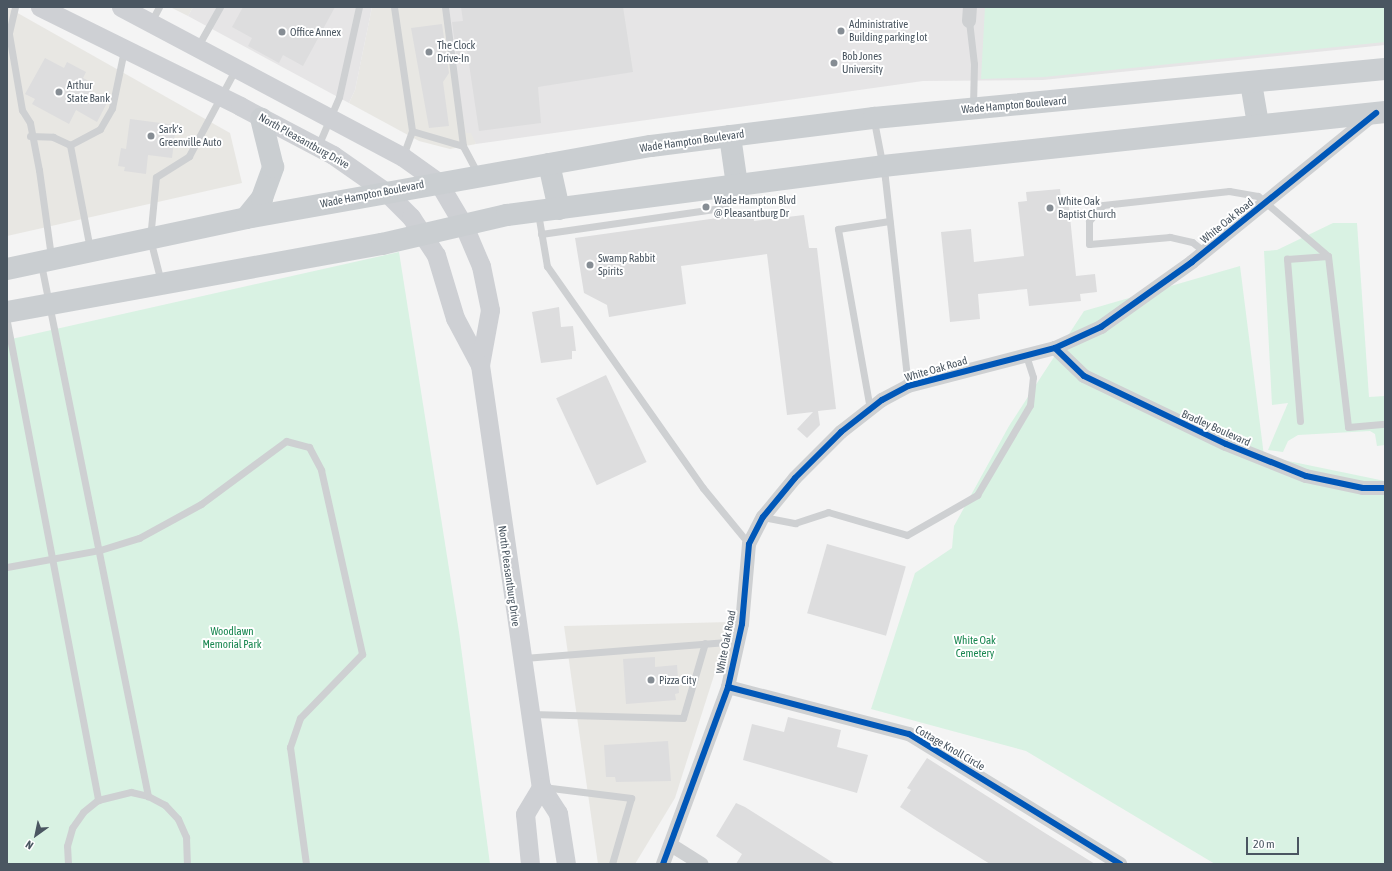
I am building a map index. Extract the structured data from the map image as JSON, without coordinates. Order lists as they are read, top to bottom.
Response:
{
  "streets": {
    "main road": ["Wade Hampton Boulevard", "North Pleasantburg Drive"],
    "street": ["White Oak Road", "Bradley Boulevard", "Cottage Knoll Circle"]
  },
  "crossings": [
    ["Wade Hampton Boulevard", "North Pleasantburg Drive"],
    ["White Oak Road", "Bradley Boulevard"],
    ["White Oak Road", "Cottage Knoll Circle"]
  ],
  "parks": ["Woodlawn Memorial Park", "White Oak Cemetery"],
  "places": [
    "Administrative Building parking lot",
    "Office Annex",
    "The Clock Drive-In",
    "Bob Jones University",
    "Arthur State Bank",
    "Sark's Greenville Auto",
    "Wade Hampton Blvd @ Pleasantburg Dr",
    "White Oak Baptist Church",
    "Swamp Rabbit Spirits",
    "Pizza City"
  ],
  "scale_bar": "20 m",
  "north": "bottom left"
}
